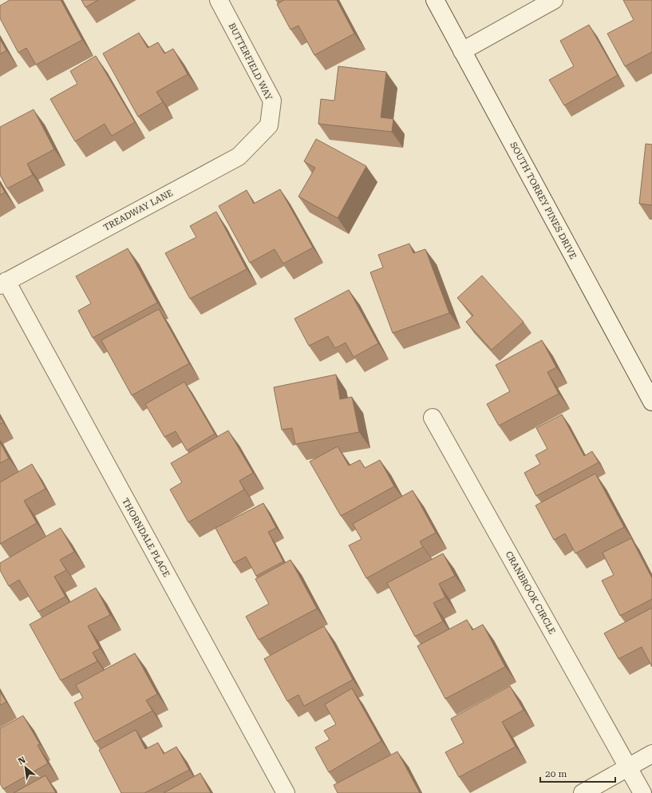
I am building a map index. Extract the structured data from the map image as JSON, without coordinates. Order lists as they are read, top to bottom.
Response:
{
  "streets": {
    "street": [
      "BUTTERFIELD WAY",
      "SOUTH TORREY PINES DRIVE",
      "TREADWAY LANE",
      "THORNDALE PLACE",
      "CRANBROOK CIRCLE"
    ]
  },
  "crossings": [
    ["BUTTERFIELD WAY", "TREADWAY LANE"],
    ["TREADWAY LANE", "THORNDALE PLACE"]
  ],
  "scale_bar": "20 m",
  "north": "top left"
}
